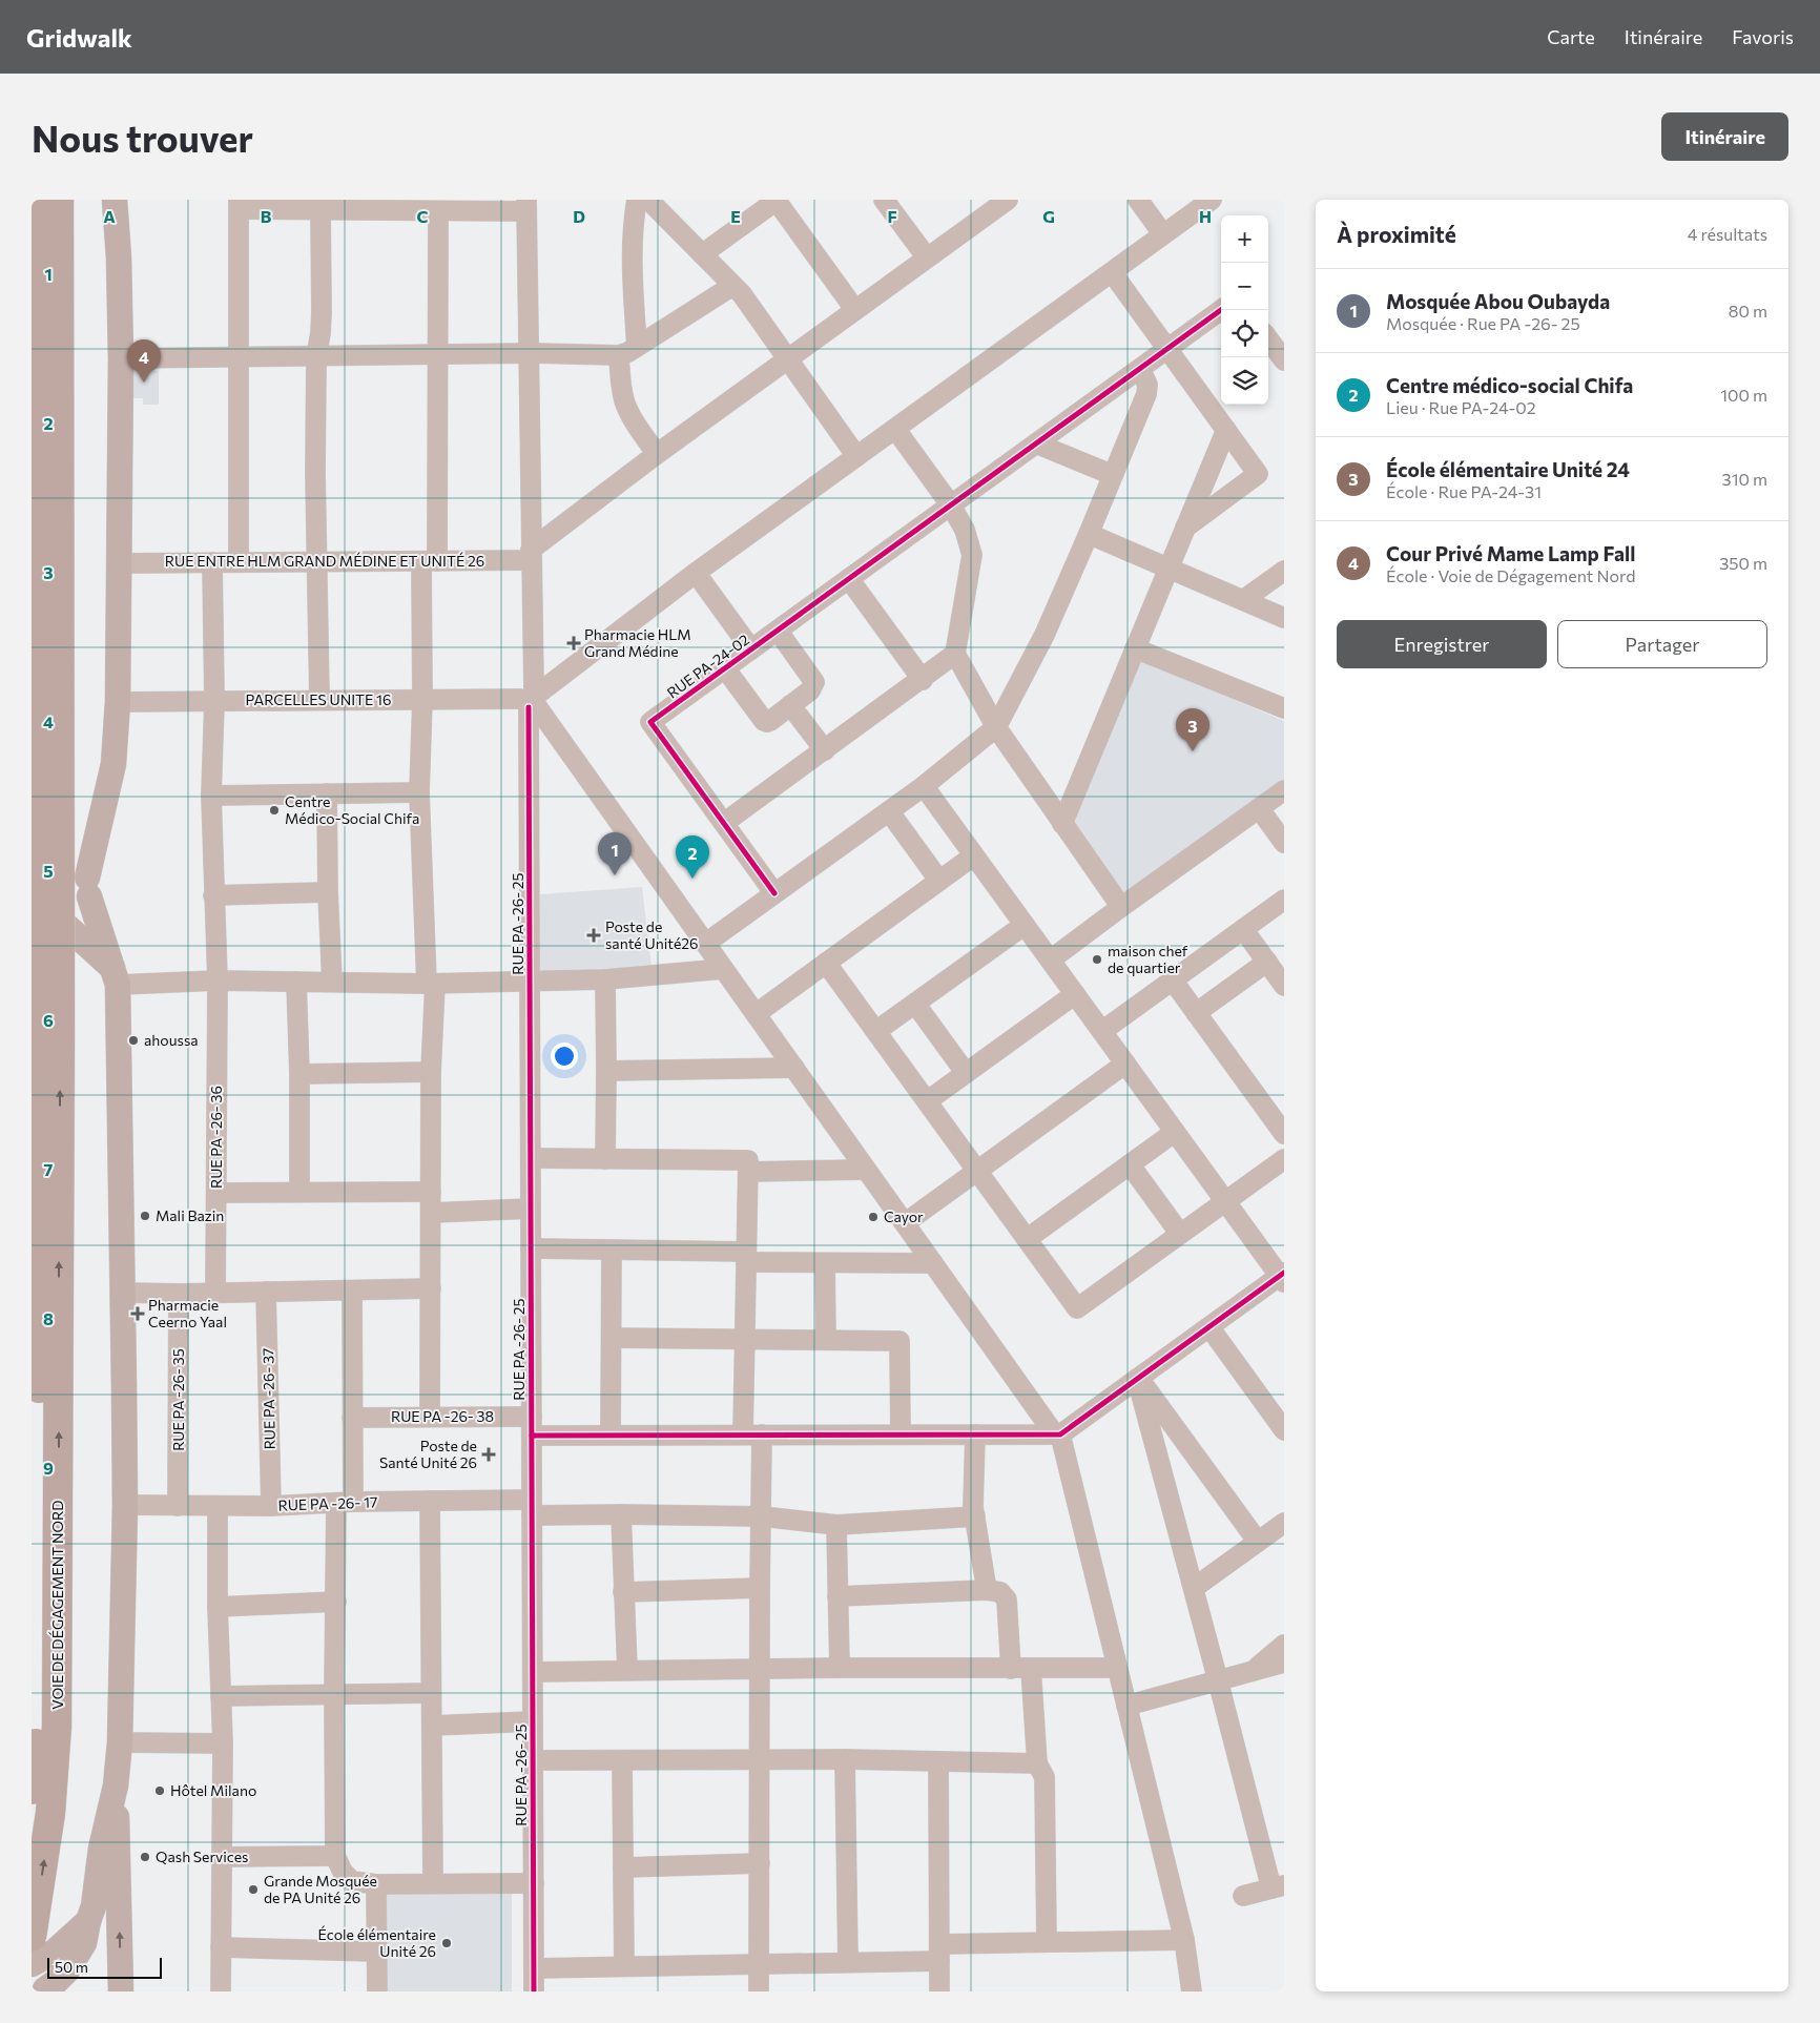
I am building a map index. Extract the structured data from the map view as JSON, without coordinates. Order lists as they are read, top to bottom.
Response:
{
  "streets": {
    "highway": ["VOIE DE DÉGAGEMENT NORD"],
    "street": [
      "RUE ENTRE HLM GRAND MÉDINE ET UNITÉ 26",
      "RUE PA-24-02",
      "PARCELLES UNITE 16",
      "RUE PA -26- 25",
      "RUE PA -26- 36",
      "RUE PA -26- 37",
      "RUE PA -26- 35",
      "RUE PA -26- 38",
      "RUE PA -26- 17"
    ]
  },
  "crossings": [
    ["RUE ENTRE HLM GRAND MÉDINE ET UNITÉ 26", "RUE PA -26- 25"],
    ["RUE ENTRE HLM GRAND MÉDINE ET UNITÉ 26", "RUE PA -26- 36"],
    ["PARCELLES UNITE 16", "RUE PA -26- 25"],
    ["PARCELLES UNITE 16", "RUE PA -26- 36"],
    ["RUE PA -26- 25", "RUE PA -26- 38"],
    ["RUE PA -26- 25", "RUE PA -26- 17"],
    ["RUE PA -26- 37", "RUE PA -26- 17"],
    ["RUE PA -26- 35", "RUE PA -26- 17"]
  ],
  "places": {
    "health": [
      "Pharmacie HLM Grand Médine",
      "Poste de santé Unité26",
      "Pharmacie Ceerno Yaal",
      "Poste de Santé Unité 26"
    ],
    "other": [
      "Centre Médico-Social Chifa",
      "maison chef de quartier",
      "ahoussa",
      "Mali Bazin",
      "Cayor",
      "Hôtel Milano",
      "Qash Services",
      "Grande Mosquée de PA Unité 26",
      "École élémentaire Unité 26"
    ]
  },
  "scale_bar": "50 m",
  "page": {
    "header": "Gridwalk",
    "nav": ["Carte", "Itinéraire", "Favoris"],
    "buttons": [
      "Itinéraire",
      ["Enregistrer", "Partager"]
    ],
    "title": "Nous trouver",
    "heading": ["À proximité", "4 résultats"],
    "map_buttons": ["+", "−"],
    "list": [
      {
        "mark": "1",
        "name": "Mosquée Abou Oubayda",
        "note": "Mosquée · Rue PA -26- 25",
        "value": "80 m"
      },
      {
        "mark": "2",
        "name": "Centre médico-social Chifa",
        "note": "Lieu · Rue PA-24-02",
        "value": "100 m"
      },
      {
        "mark": "3",
        "name": "École élémentaire Unité 24",
        "note": "École · Rue PA-24-31",
        "value": "310 m"
      },
      {
        "mark": "4",
        "name": "Cour Privé Mame Lamp Fall",
        "note": "École · Voie de Dégagement Nord",
        "value": "350 m"
      }
    ],
    "pins": [
      "4",
      "3",
      "1",
      "2"
    ],
    "scale": "50 m"
  },
  "grid": {
    "columns": [
      "A",
      "B",
      "C",
      "D",
      "E",
      "F",
      "G",
      "H"
    ],
    "rows": [
      "1",
      "2",
      "3",
      "4",
      "5",
      "6",
      "7",
      "8",
      "9"
    ]
  }
}
